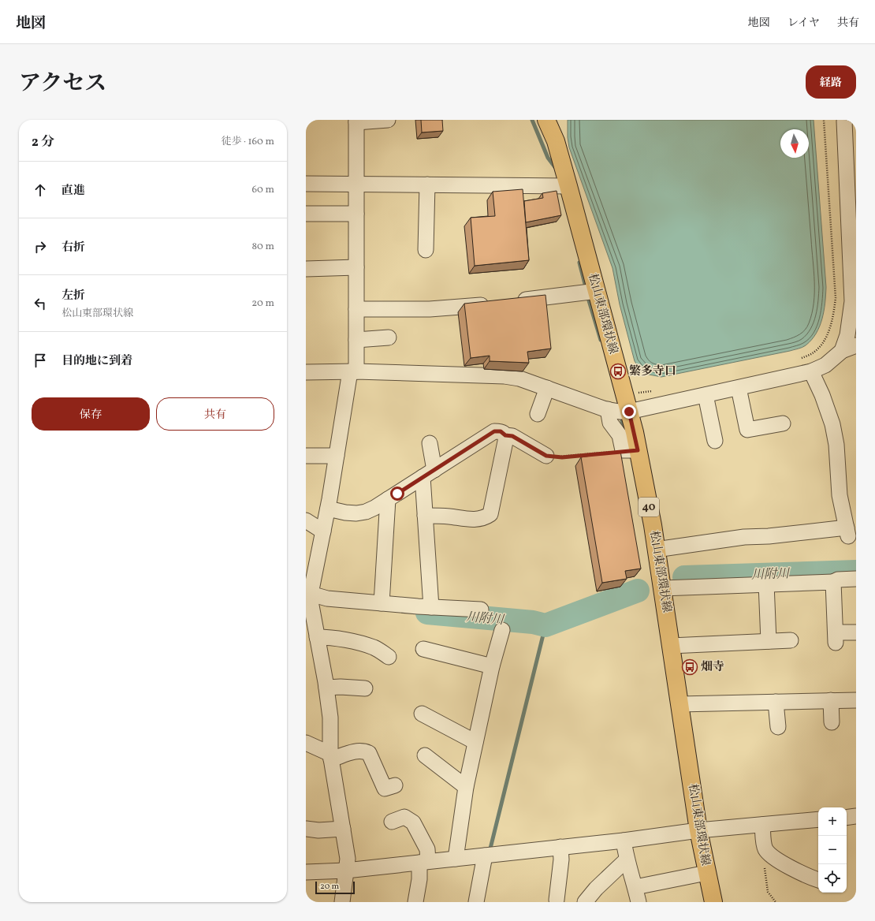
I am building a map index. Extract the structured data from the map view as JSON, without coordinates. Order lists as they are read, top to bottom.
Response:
{
  "streets": {
    "main road": ["松山東部環状線", "40"]
  },
  "water": ["川附川"],
  "places": {
    "bus stop": ["繁多寺口", "畑寺"]
  },
  "scale_bar": "20 m",
  "north": "bottom",
  "page": {
    "header": "地図",
    "nav": ["地図", "レイヤ", "共有"],
    "title": "アクセス",
    "buttons": [
      "経路",
      ["保存", "共有"]
    ],
    "heading": ["2 分", "徒歩 · 160 m"],
    "list": [
      ["直進", "60 m"],
      ["右折", "80 m"],
      ["左折", "松山東部環状線", "20 m"],
      "目的地に到着"
    ],
    "map_buttons": ["+", "−"],
    "scale": "20 m"
  }
}
